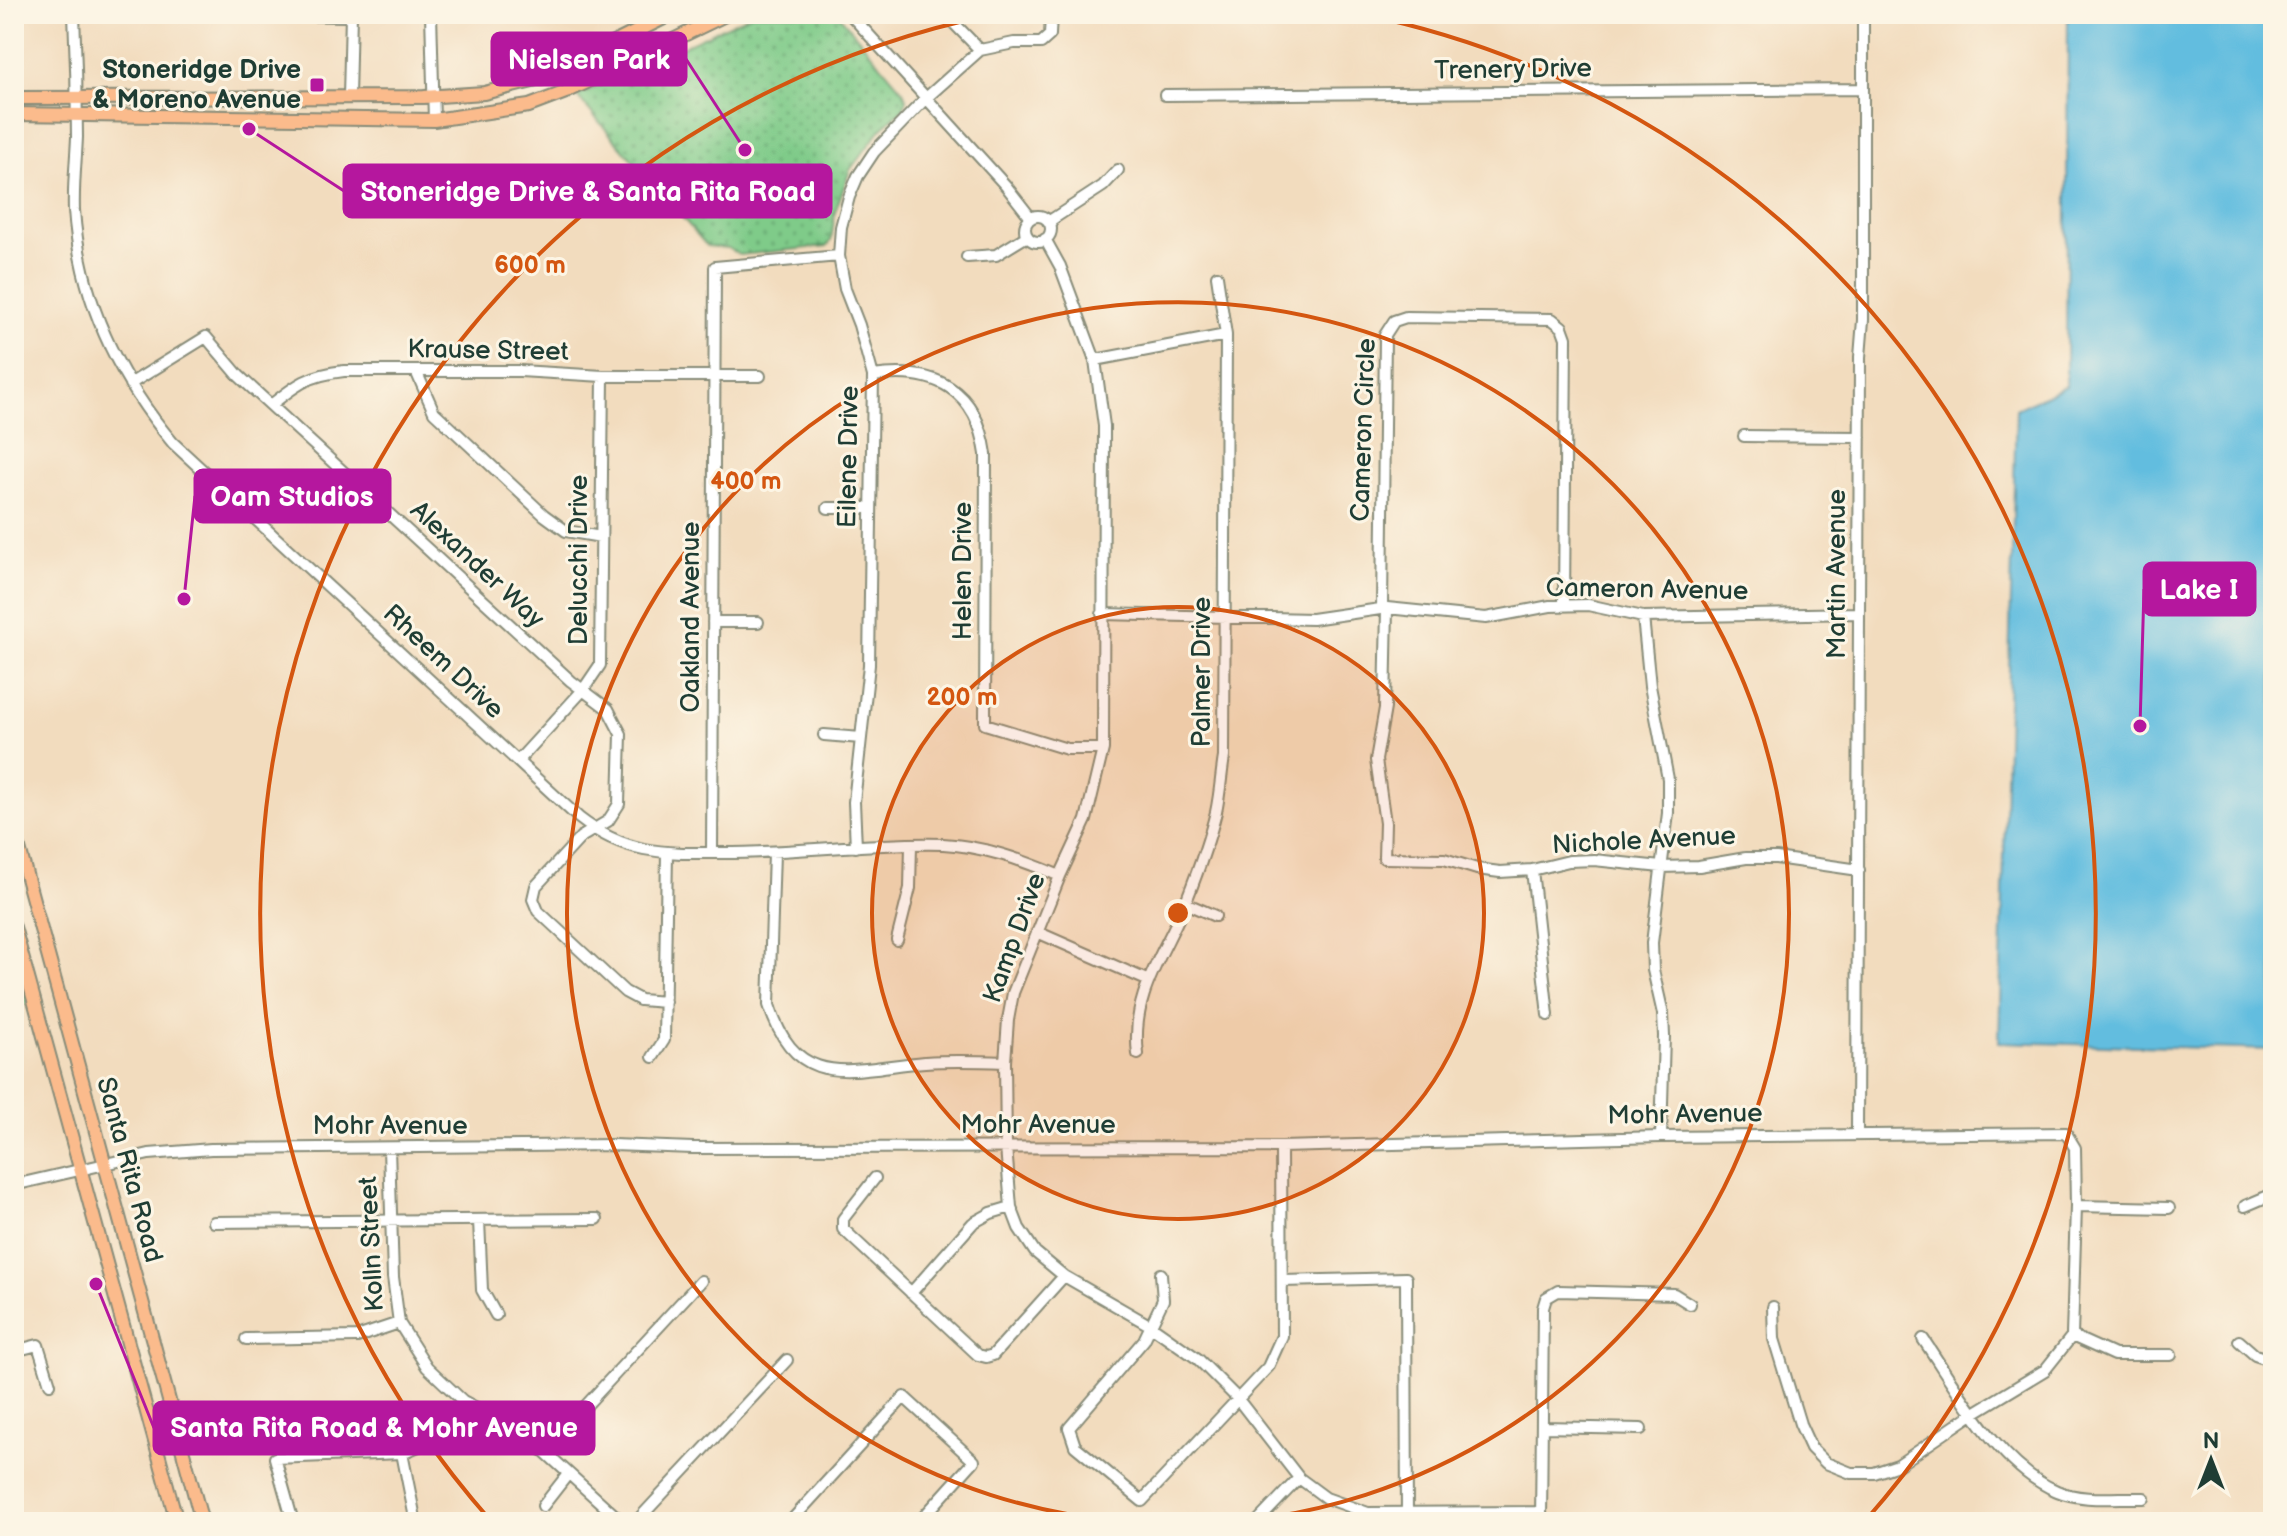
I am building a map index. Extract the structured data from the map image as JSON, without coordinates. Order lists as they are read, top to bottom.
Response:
{
  "streets": {
    "main road": ["Santa Rita Road"],
    "street": [
      "Trenery Drive",
      "Krause Street",
      "Cameron Circle",
      "Eilene Drive",
      "Delucchi Drive",
      "Alexander Way",
      "Helen Drive",
      "Martin Avenue",
      "Cameron Avenue",
      "Oakland Avenue",
      "Rheem Drive",
      "Palmer Drive",
      "Nichole Avenue",
      "Kamp Drive",
      "Mohr Avenue",
      "Kolln Street"
    ]
  },
  "crossings": [
    ["Trenery Drive", "Martin Avenue"],
    ["Krause Street", "Delucchi Drive"],
    ["Krause Street", "Alexander Way"],
    ["Krause Street", "Oakland Avenue"],
    ["Cameron Circle", "Cameron Avenue"],
    ["Cameron Circle", "Nichole Avenue"],
    ["Eilene Drive", "Helen Drive"],
    ["Eilene Drive", "Oakland Avenue"],
    ["Eilene Drive", "Rheem Drive"],
    ["Delucchi Drive", "Alexander Way"],
    ["Delucchi Drive", "Rheem Drive"],
    ["Alexander Way", "Rheem Drive"],
    ["Helen Drive", "Kamp Drive"],
    ["Martin Avenue", "Cameron Avenue"],
    ["Martin Avenue", "Nichole Avenue"],
    ["Martin Avenue", "Mohr Avenue"],
    ["Cameron Avenue", "Palmer Drive"],
    ["Cameron Avenue", "Nichole Avenue"],
    ["Cameron Avenue", "Kamp Drive"],
    ["Oakland Avenue", "Rheem Drive"],
    ["Rheem Drive", "Kamp Drive"],
    ["Kamp Drive", "Mohr Avenue"],
    ["Mohr Avenue", "Santa Rita Road"],
    ["Mohr Avenue", "Kolln Street"]
  ],
  "places": {
    "transit": ["Stoneridge Drive & Moreno Avenue"],
    "other": [
      "Stoneridge Drive & Santa Rita Road",
      "Nielsen Park",
      "Oam Studios",
      "Lake I",
      "Santa Rita Road & Mohr Avenue"
    ]
  },
  "north": "top",
  "rings": ["600 m", "400 m", "200 m"]
}
